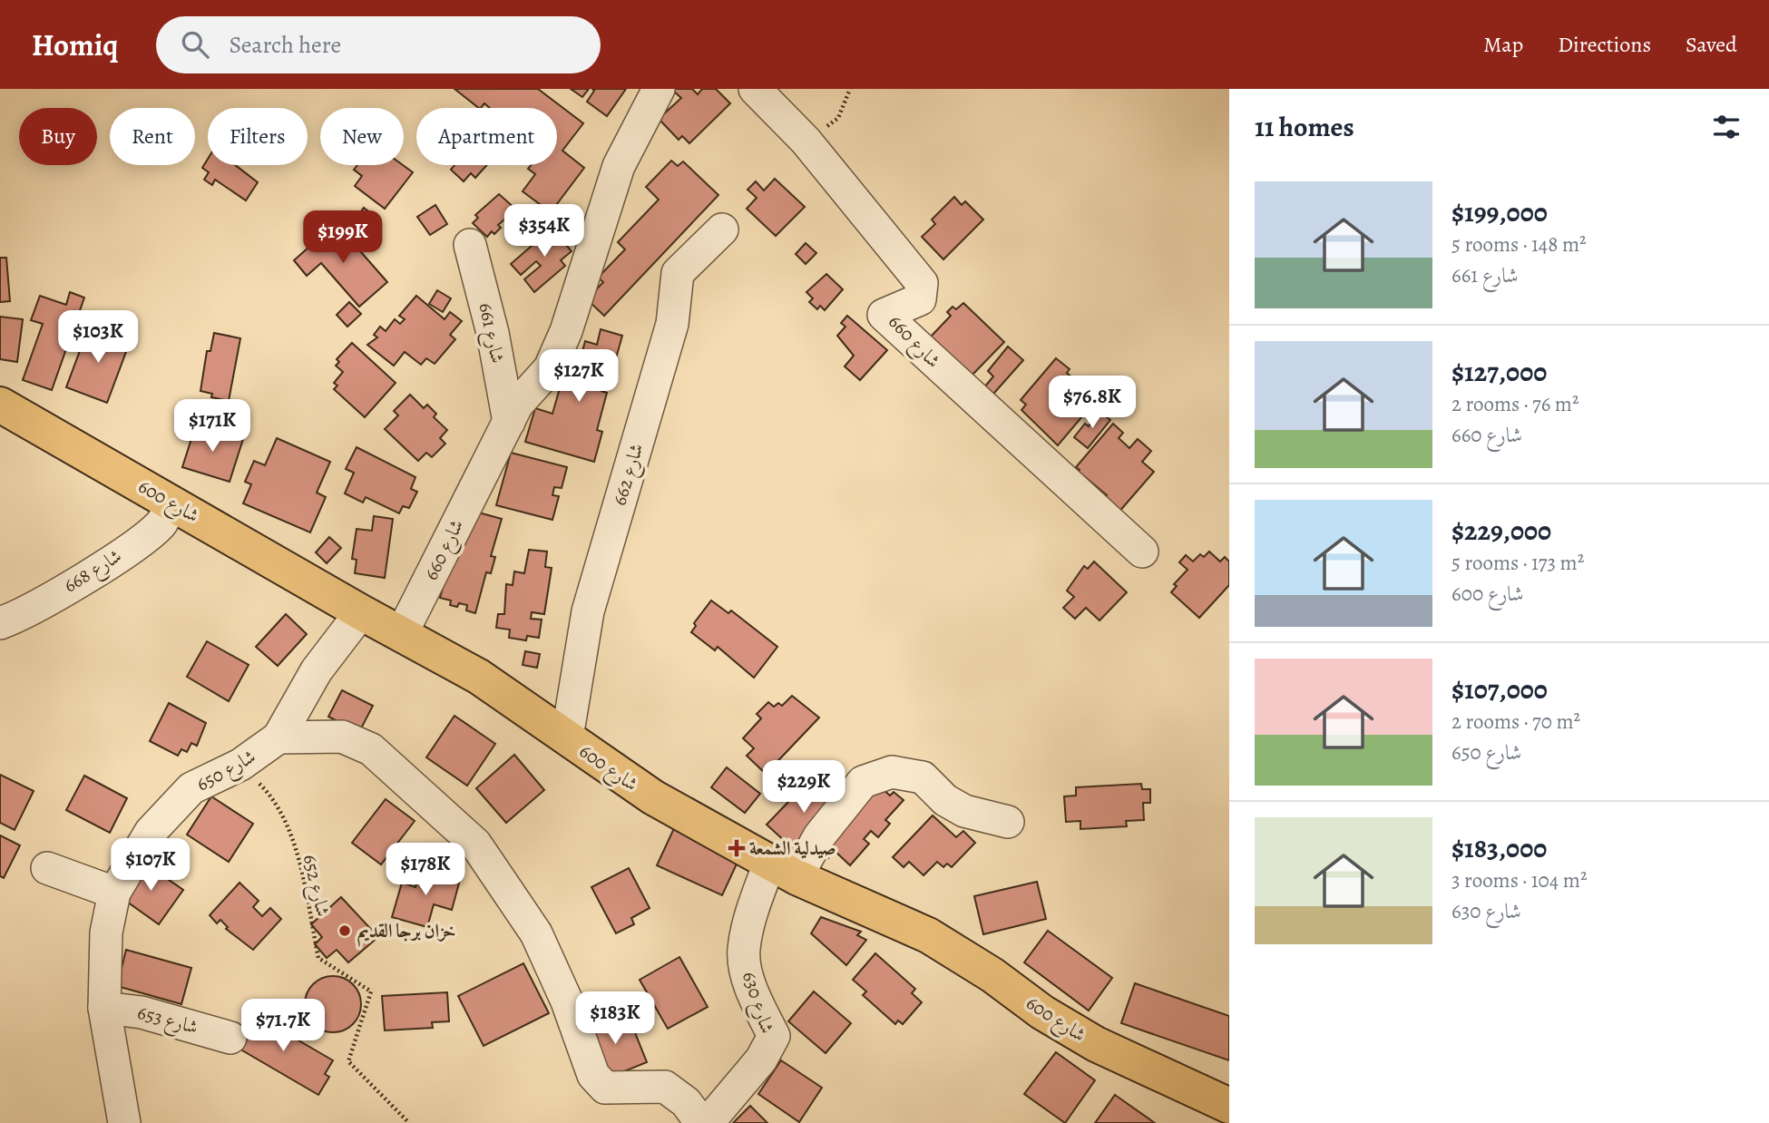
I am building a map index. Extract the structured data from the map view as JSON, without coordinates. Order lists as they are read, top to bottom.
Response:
{
  "streets": {
    "main road": ["شارع 600"],
    "street": [
      "شارع 661",
      "شارع 660",
      "شارع 662",
      "شارع 668",
      "شارع 650",
      "شارع 630",
      "شارع 653"
    ],
    "path": ["شارع 652"]
  },
  "crossings": [
    ["شارع 661", "شارع 660"],
    ["شارع 660", "شارع 600"],
    ["شارع 662", "شارع 600"],
    ["شارع 600", "شارع 668"],
    ["شارع 600", "شارع 650"],
    ["شارع 600", "شارع 630"],
    ["شارع 650", "شارع 652"],
    ["شارع 650", "شارع 653"]
  ],
  "places": {
    "health": ["صيدلية الشمعة"],
    "other": ["خزان برجا القديم"]
  },
  "page": {
    "header": "Homiq",
    "search": "Search here",
    "nav": ["Map", "Directions", "Saved"],
    "heading": "11 homes",
    "chip": [
      "Buy",
      "Rent",
      "Filters",
      "New",
      "Apartment"
    ],
    "list": [
      {
        "name": "$199,000",
        "note": "5 rooms · 148 m² · شارع 661"
      },
      {
        "name": "$127,000",
        "note": "2 rooms · 76 m² · شارع 660"
      },
      {
        "name": "$229,000",
        "note": "5 rooms · 173 m² · شارع 600"
      },
      {
        "name": "$107,000",
        "note": "2 rooms · 70 m² · شارع 650"
      },
      {
        "name": "$183,000",
        "note": "3 rooms · 104 m² · شارع 630"
      }
    ],
    "price": [
      "$354K",
      "$199K",
      "$103K",
      "$127K",
      "$76.8K",
      "$171K",
      "$229K",
      "$107K",
      "$178K",
      "$183K",
      "$71.7K"
    ]
  }
}
